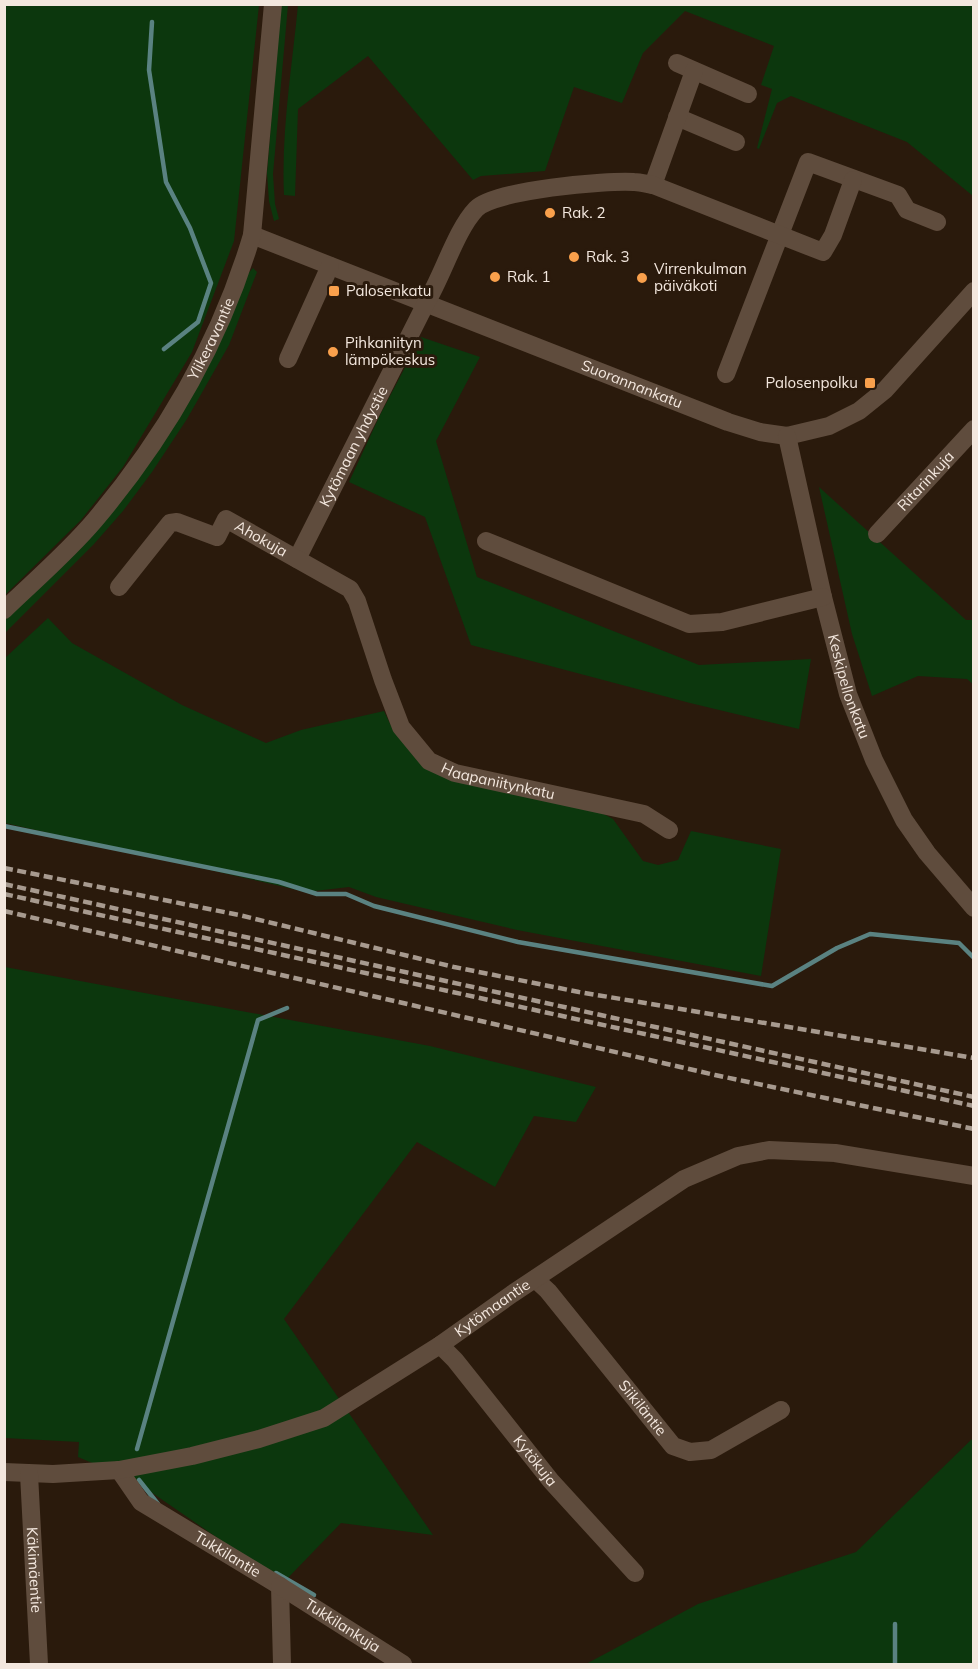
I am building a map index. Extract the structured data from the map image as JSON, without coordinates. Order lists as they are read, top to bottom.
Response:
{
  "streets": {
    "street": [
      "Ylikeravantie",
      "Suorannankatu",
      "Kytömaan yhdystie",
      "Ritarinkuja",
      "Ahokuja",
      "Keskipellonkatu",
      "Haapaniitynkatu",
      "Kytömaantie",
      "Siikiläntie",
      "Kytökuja",
      "Tukkilantie",
      "Käkimäentie",
      "Tukkilankuja"
    ]
  },
  "crossings": [
    ["Ylikeravantie", "Suorannankatu"],
    ["Suorannankatu", "Kytömaan yhdystie"],
    ["Suorannankatu", "Keskipellonkatu"],
    ["Kytömaan yhdystie", "Ahokuja"],
    ["Kytömaan yhdystie", "Haapaniitynkatu"],
    ["Ahokuja", "Haapaniitynkatu"],
    ["Kytömaantie", "Siikiläntie"],
    ["Kytömaantie", "Kytökuja"],
    ["Kytömaantie", "Tukkilantie"],
    ["Kytömaantie", "Käkimäentie"],
    ["Tukkilantie", "Tukkilankuja"]
  ],
  "places": {
    "other": [
      "Rak. 2",
      "Rak. 3",
      "Rak. 1",
      "Virrenkulman päiväkoti",
      "Pihkaniityn lämpökeskus"
    ],
    "transit": ["Palosenkatu", "Palosenpolku"]
  }
}
